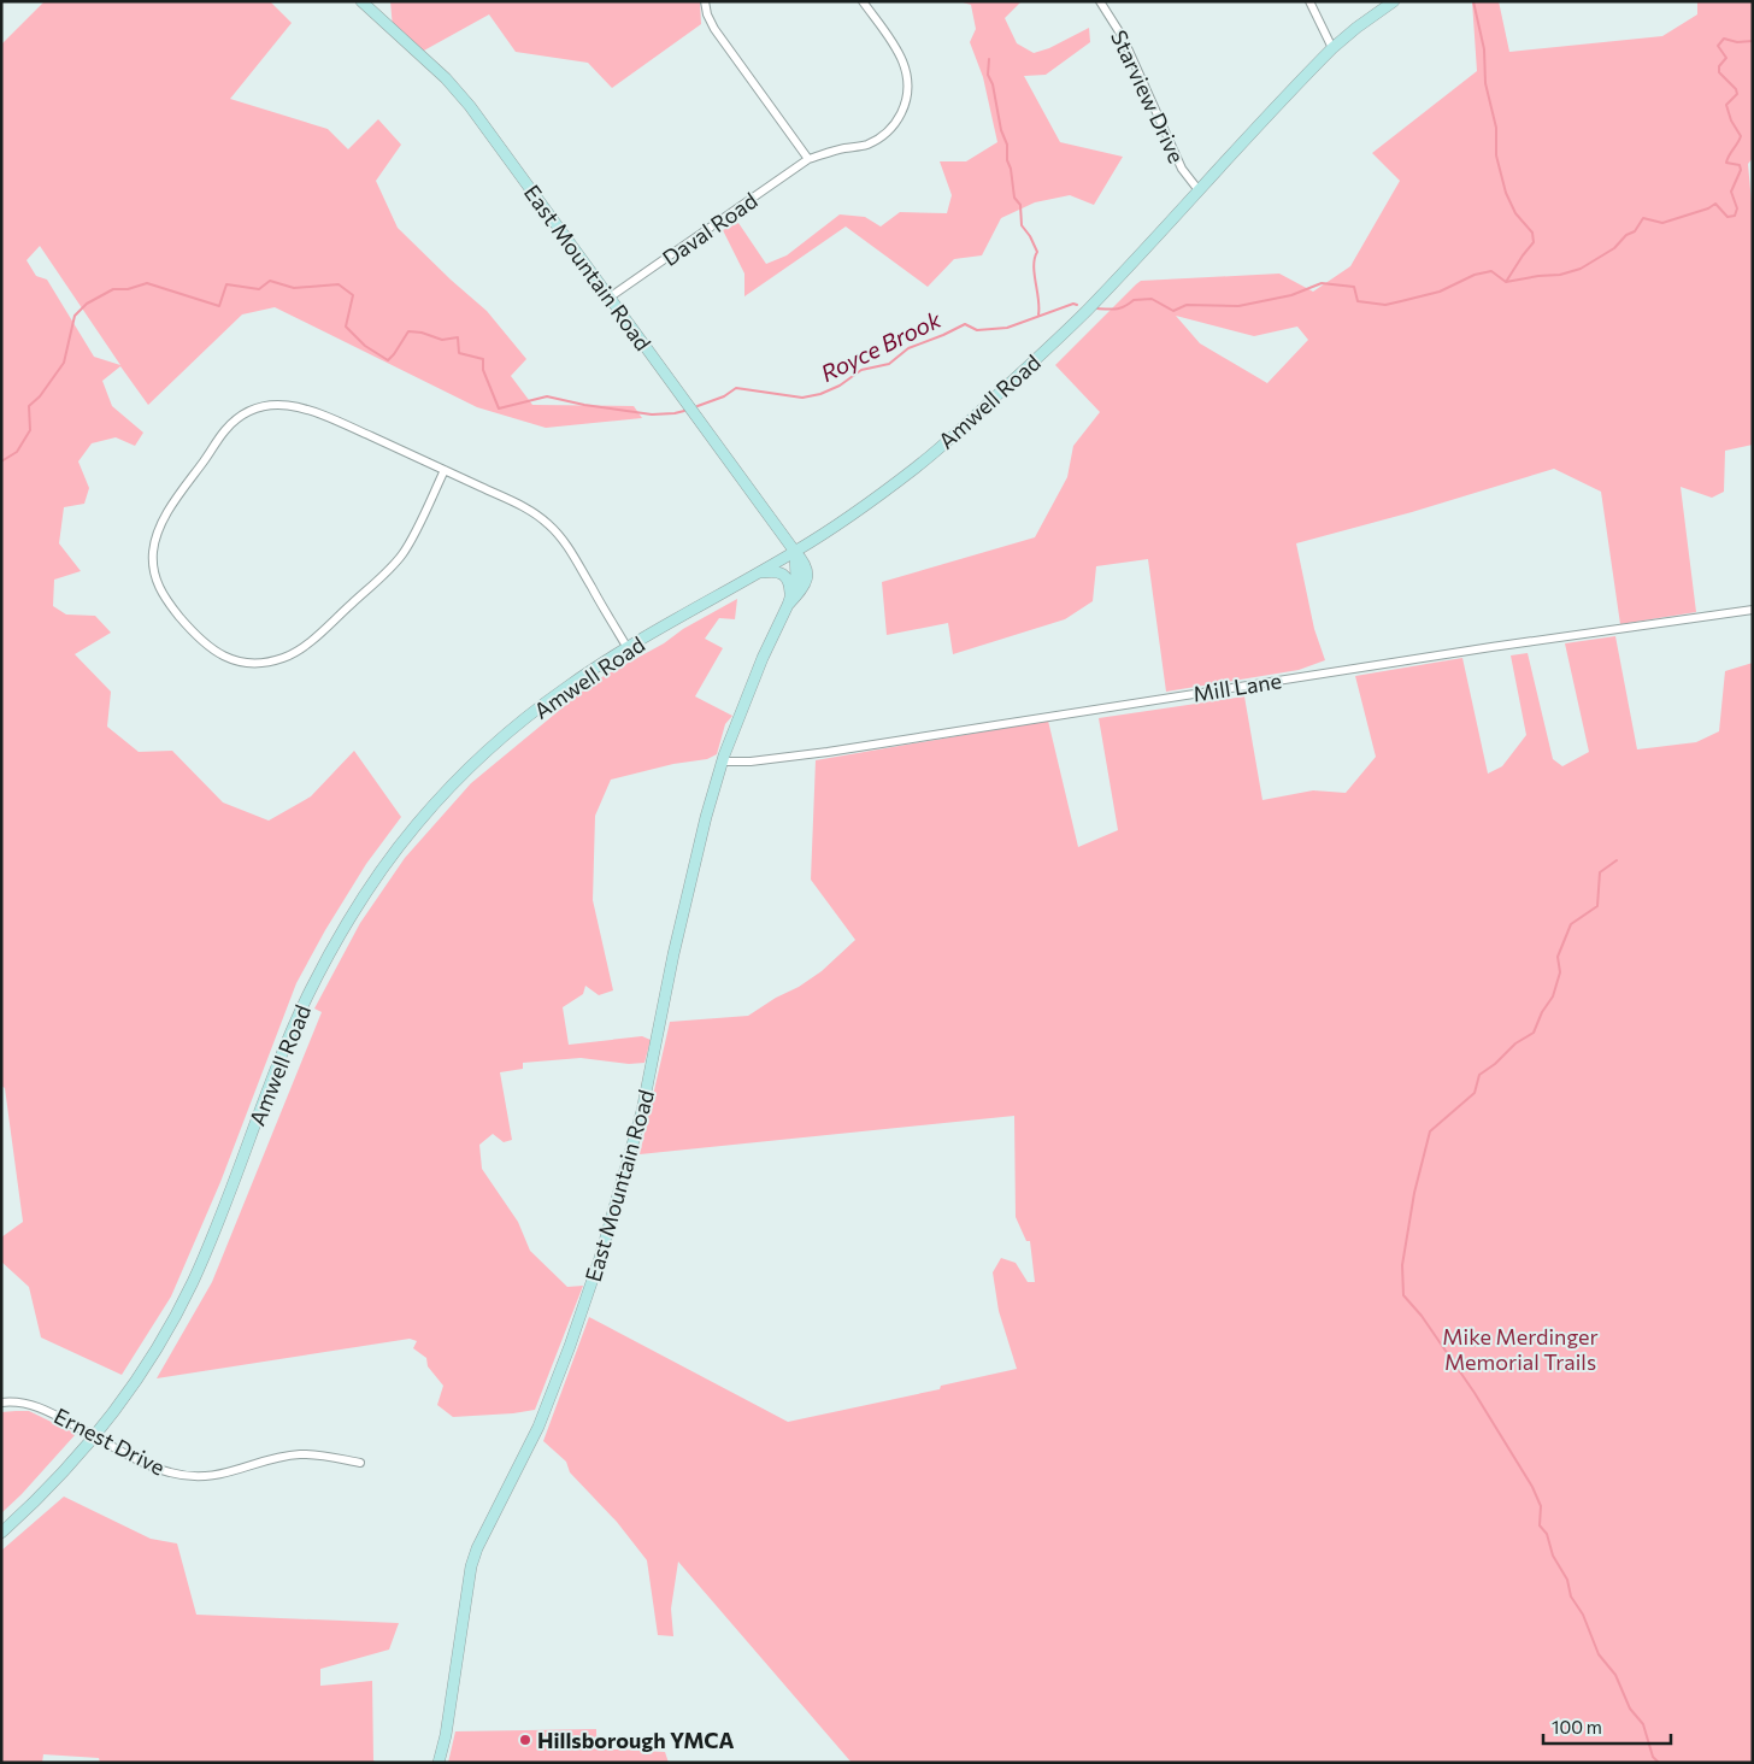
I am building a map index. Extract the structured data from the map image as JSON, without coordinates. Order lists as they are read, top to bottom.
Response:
{
  "streets": {
    "main road": ["East Mountain Road", "Amwell Road"],
    "street": [
      "Starview Drive",
      "Daval Road",
      "Mill Lane",
      "Ernest Drive"
    ]
  },
  "crossings": [
    ["Starview Drive", "Amwell Road"],
    ["Daval Road", "East Mountain Road"],
    ["East Mountain Road", "Amwell Road"],
    ["East Mountain Road", "Mill Lane"],
    ["Amwell Road", "Ernest Drive"]
  ],
  "water": ["Royce Brook"],
  "parks": ["Mike Merdinger Memorial Trails"],
  "places": ["Hillsborough YMCA"],
  "scale_bar": "100 m"
}
